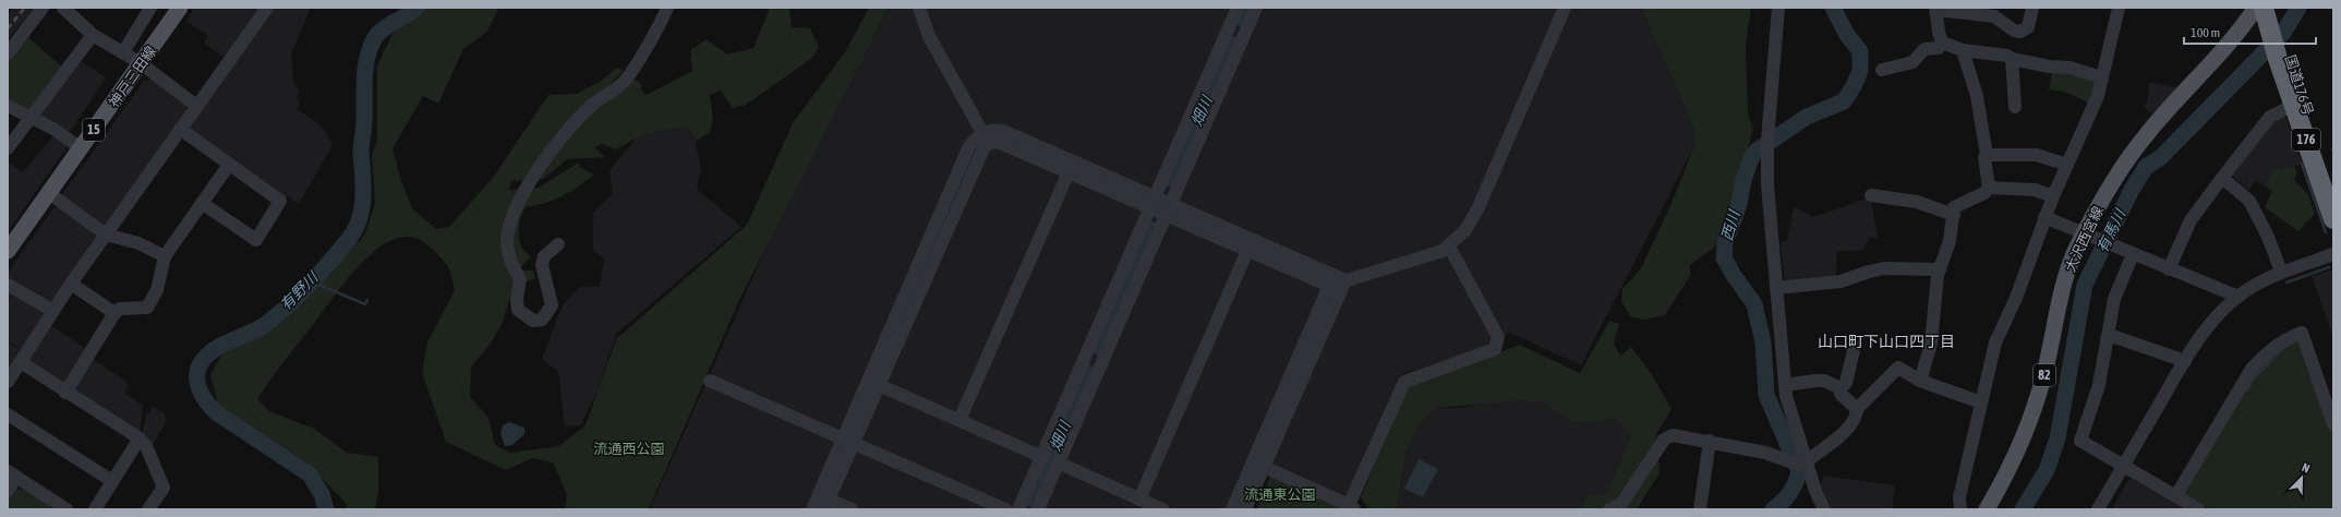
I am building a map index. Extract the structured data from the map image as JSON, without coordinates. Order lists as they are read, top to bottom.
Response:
{
  "streets": {
    "highway": ["国道176号", "176"],
    "main road": [
      "神戸三田線",
      "15",
      "大沢西宮線",
      "82"
    ]
  },
  "districts": ["山口町下山口四丁目"],
  "water": [
    "畑川",
    "西川",
    "有馬川",
    "有野川"
  ],
  "parks": ["流通西公園", "流通東公園"],
  "scale_bar": "100 m",
  "north": "top right"
}
